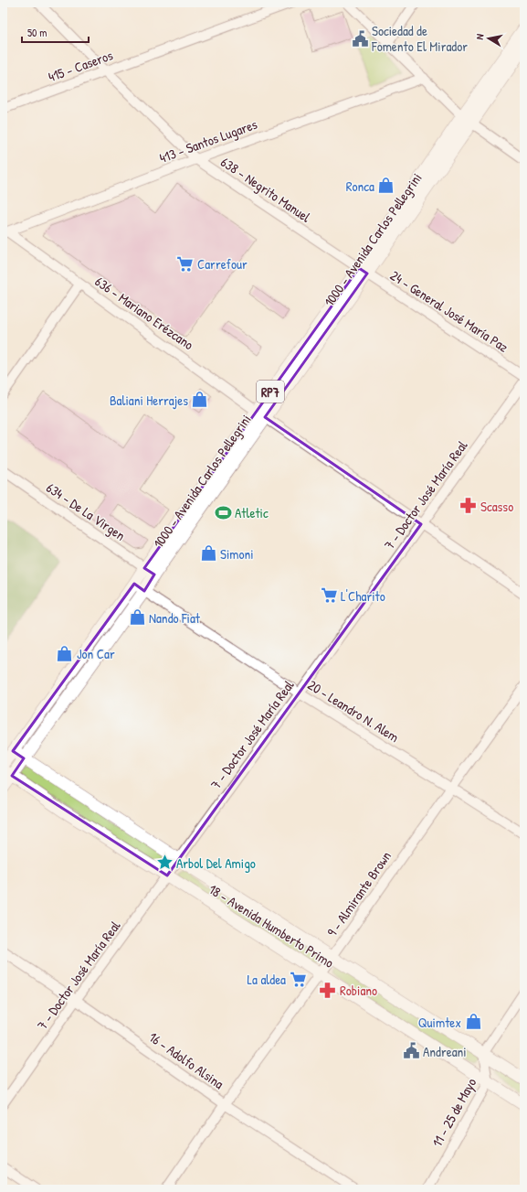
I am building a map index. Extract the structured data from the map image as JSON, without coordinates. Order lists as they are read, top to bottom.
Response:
{
  "streets": {
    "main road": ["1000 - Avenida Carlos Pellegrini", "RP7", "18 - Avenida Humberto Primo"],
    "street": [
      "415 - Caseros",
      "413 - Santos Lugares",
      "638 - Negrito Manuel",
      "24 - General José María Paz",
      "636 - Mariano Erézcano",
      "7 - Doctor José María Real",
      "634 - De La Virgen",
      "20 - Leandro N. Alem",
      "9 - Almirante Brown",
      "16 - Adolfo Alsina",
      "11 - 25 de Mayo"
    ]
  },
  "crossings": [
    ["415 - Caseros", "638 - Negrito Manuel"],
    ["413 - Santos Lugares", "638 - Negrito Manuel"],
    ["413 - Santos Lugares", "636 - Mariano Erézcano"],
    ["638 - Negrito Manuel", "1000 - Avenida Carlos Pellegrini"],
    ["638 - Negrito Manuel", "24 - General José María Paz"],
    ["1000 - Avenida Carlos Pellegrini", "24 - General José María Paz"],
    ["1000 - Avenida Carlos Pellegrini", "636 - Mariano Erézcano"],
    ["1000 - Avenida Carlos Pellegrini", "634 - De La Virgen"],
    ["1000 - Avenida Carlos Pellegrini", "20 - Leandro N. Alem"],
    ["1000 - Avenida Carlos Pellegrini", "18 - Avenida Humberto Primo"],
    ["636 - Mariano Erézcano", "7 - Doctor José María Real"],
    ["7 - Doctor José María Real", "20 - Leandro N. Alem"],
    ["7 - Doctor José María Real", "18 - Avenida Humberto Primo"],
    ["7 - Doctor José María Real", "16 - Adolfo Alsina"],
    ["20 - Leandro N. Alem", "9 - Almirante Brown"],
    ["9 - Almirante Brown", "18 - Avenida Humberto Primo"],
    ["9 - Almirante Brown", "16 - Adolfo Alsina"],
    ["18 - Avenida Humberto Primo", "11 - 25 de Mayo"]
  ],
  "places": {
    "public building": ["Sociedad de Fomento El Mirador", "Andreani"],
    "shop": [
      "Ronca",
      "Baliani Herrajes",
      "Simoni",
      "Nando Fiat",
      "Jon Car",
      "Quimtex"
    ],
    "supermarket": ["Carrefour", "L'Charito", "La aldea"],
    "pharmacy": ["Scasso", "Robiano"],
    "sports": ["Atletic"],
    "place": ["Arbol Del Amigo"]
  },
  "scale_bar": "50 m",
  "north": "left"
}
